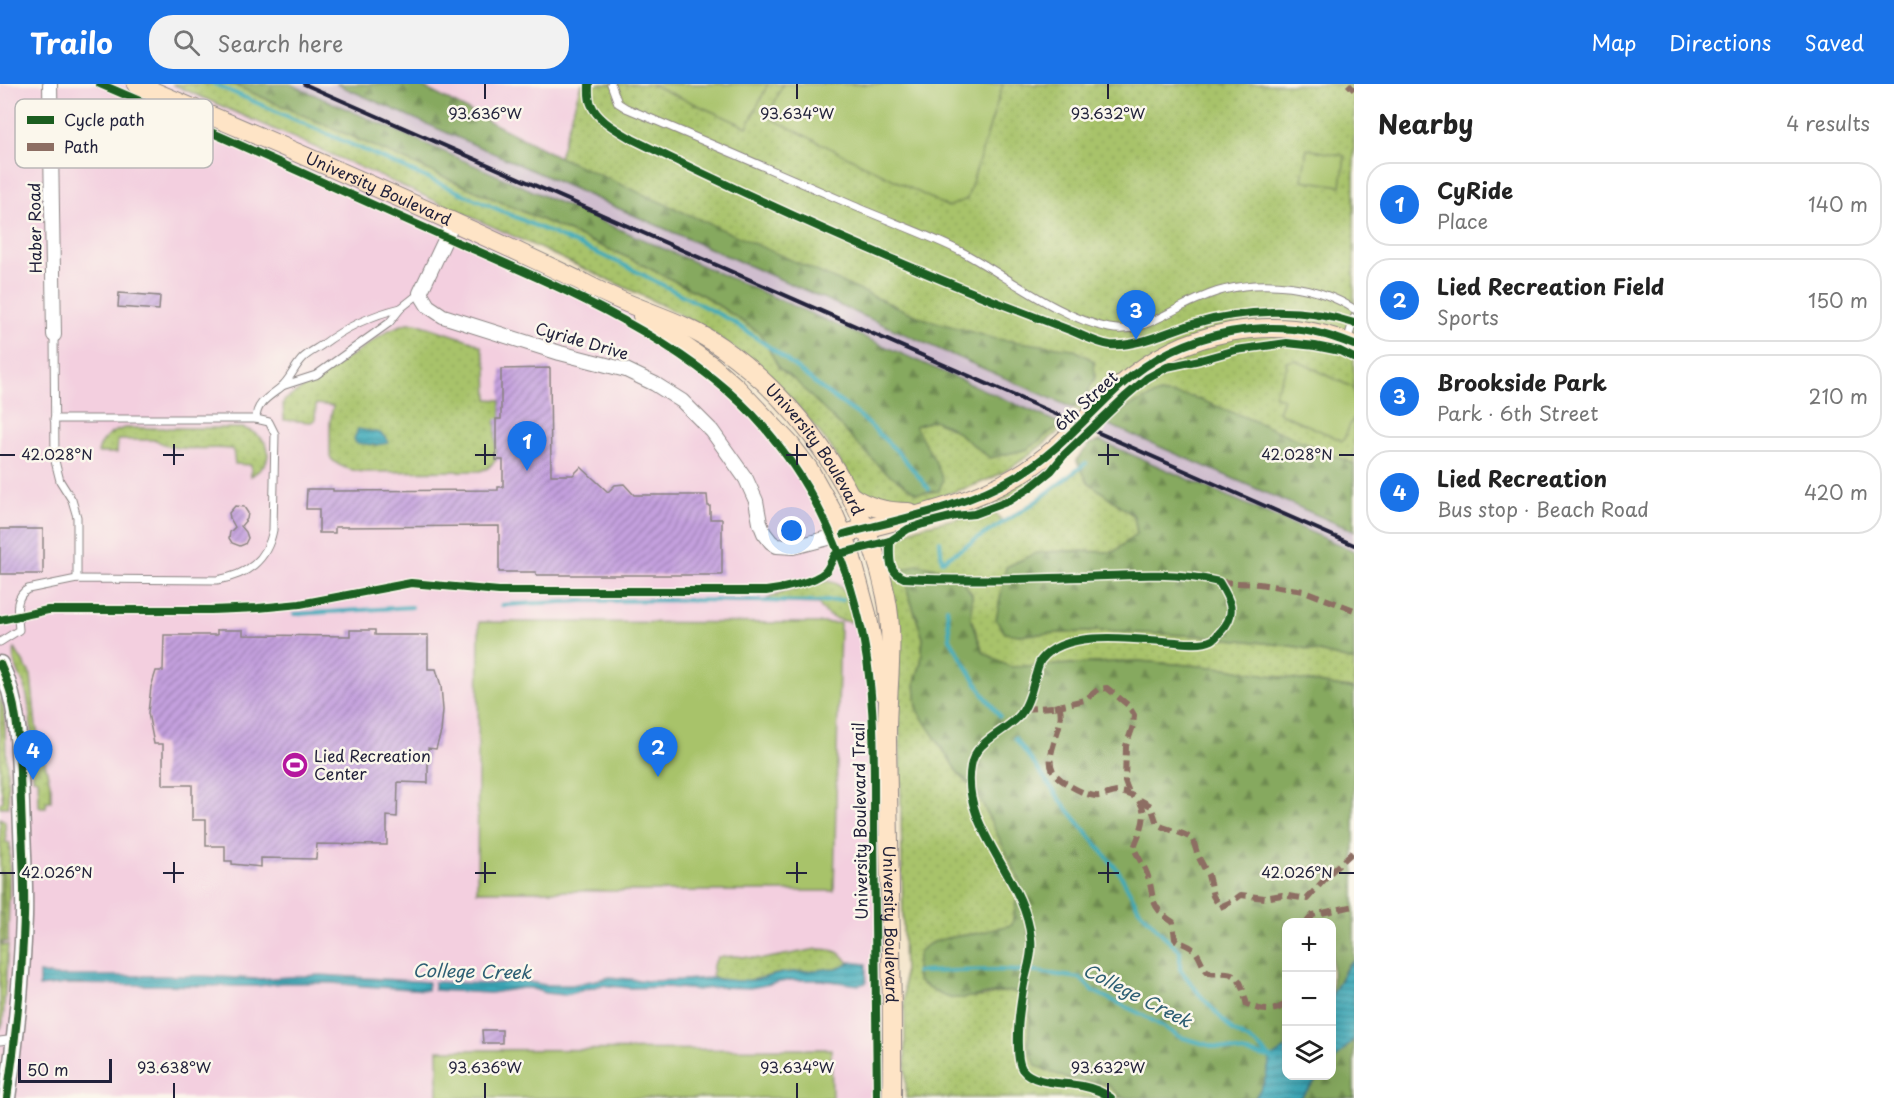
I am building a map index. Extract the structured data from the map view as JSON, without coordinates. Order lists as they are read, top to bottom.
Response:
{
  "streets": {
    "main road": ["University Boulevard", "6th Street"],
    "street": ["Haber Road", "Cyride Drive"],
    "cycle path": ["University Boulevard Trail"]
  },
  "crossings": [
    ["University Boulevard", "Cyride Drive"],
    ["University Boulevard", "6th Street"],
    ["Cyride Drive", "6th Street"]
  ],
  "water": ["College Creek"],
  "places": {
    "sports": ["Lied Recreation Center"]
  },
  "legend": ["Cycle path", "Path"],
  "scale_bar": "50 m",
  "page": {
    "header": "Trailo",
    "search": "Search here",
    "nav": ["Map", "Directions", "Saved"],
    "heading": ["Nearby", "4 results"],
    "list": [
      {
        "mark": "1",
        "name": "CyRide",
        "note": "Place",
        "value": "140 m"
      },
      {
        "mark": "2",
        "name": "Lied Recreation Field",
        "note": "Sports",
        "value": "150 m"
      },
      {
        "mark": "3",
        "name": "Brookside Park",
        "note": "Park · 6th Street",
        "value": "210 m"
      },
      {
        "mark": "4",
        "name": "Lied Recreation",
        "note": "Bus stop · Beach Road",
        "value": "420 m"
      }
    ],
    "pins": [
      "3",
      "1",
      "2",
      "4"
    ],
    "map_buttons": ["+", "−"],
    "scale": "50 m"
  },
  "coordinates": [
    "93.636°W",
    "93.634°W",
    "93.632°W",
    "42.028°N",
    "42.026°N",
    "93.638°W"
  ]
}
